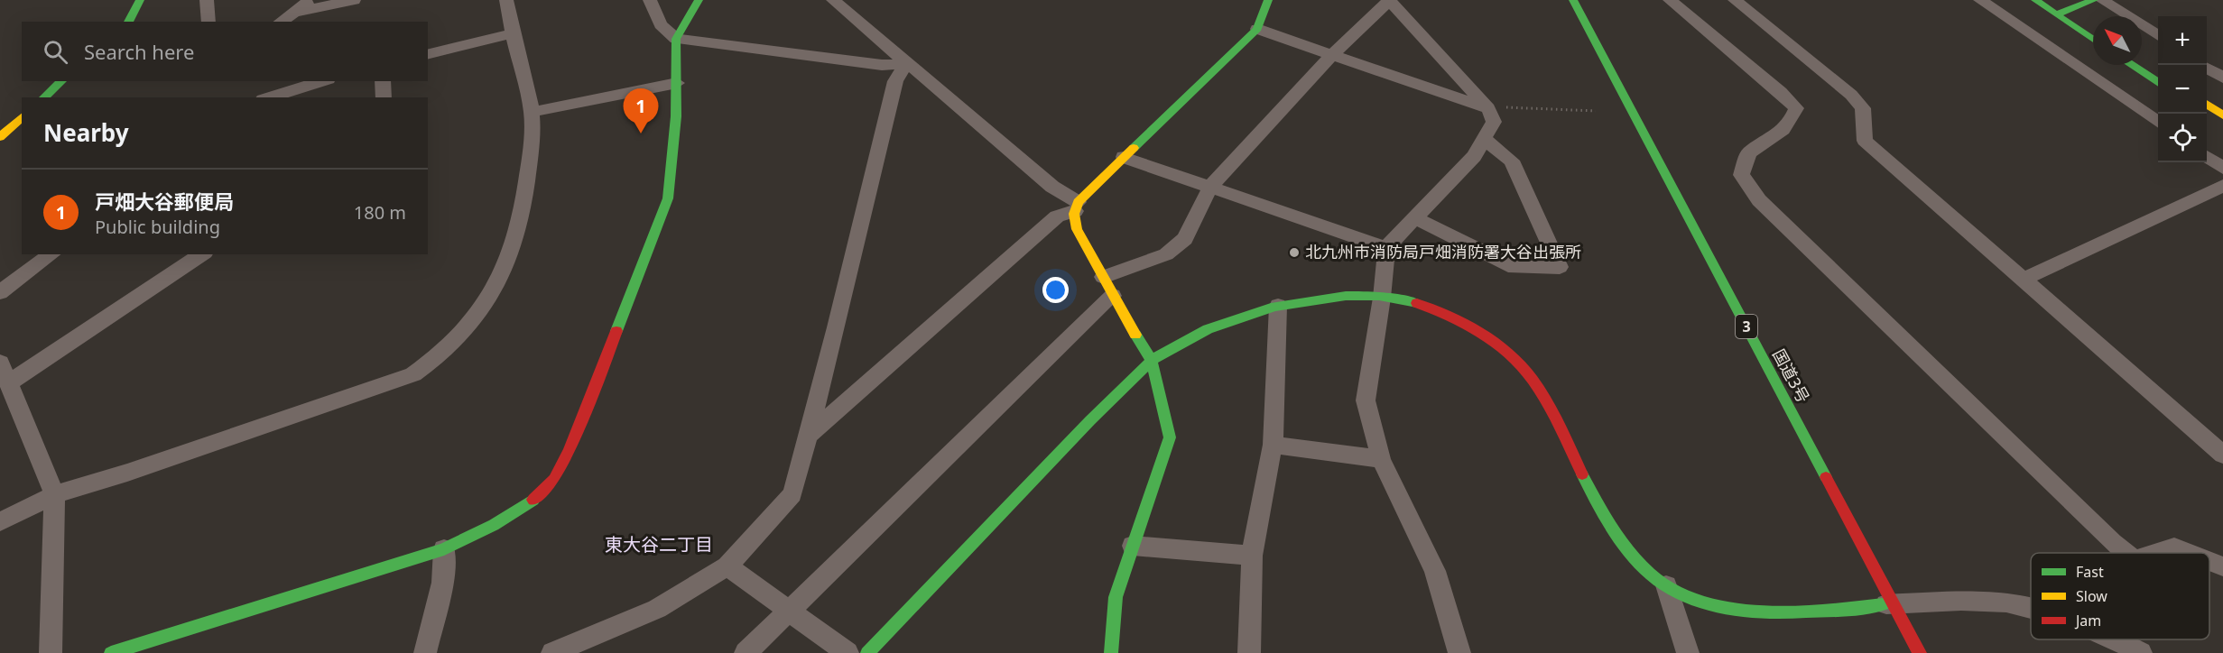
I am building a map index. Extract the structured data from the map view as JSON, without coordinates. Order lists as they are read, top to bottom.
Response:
{
  "streets": {
    "main road": ["3", "国道3号"]
  },
  "districts": ["東大谷二丁目"],
  "places": ["北九州市消防局戸畑消防署大谷出張所"],
  "legend": ["Fast", "Slow", "Jam"],
  "north": "top left",
  "page": {
    "map_buttons": ["+", "−"],
    "search": "Search here",
    "pins": "1",
    "heading": "Nearby",
    "list": [
      {
        "mark": "1",
        "name": "戸畑大谷郵便局",
        "note": "Public building",
        "value": "180 m"
      }
    ]
  }
}
